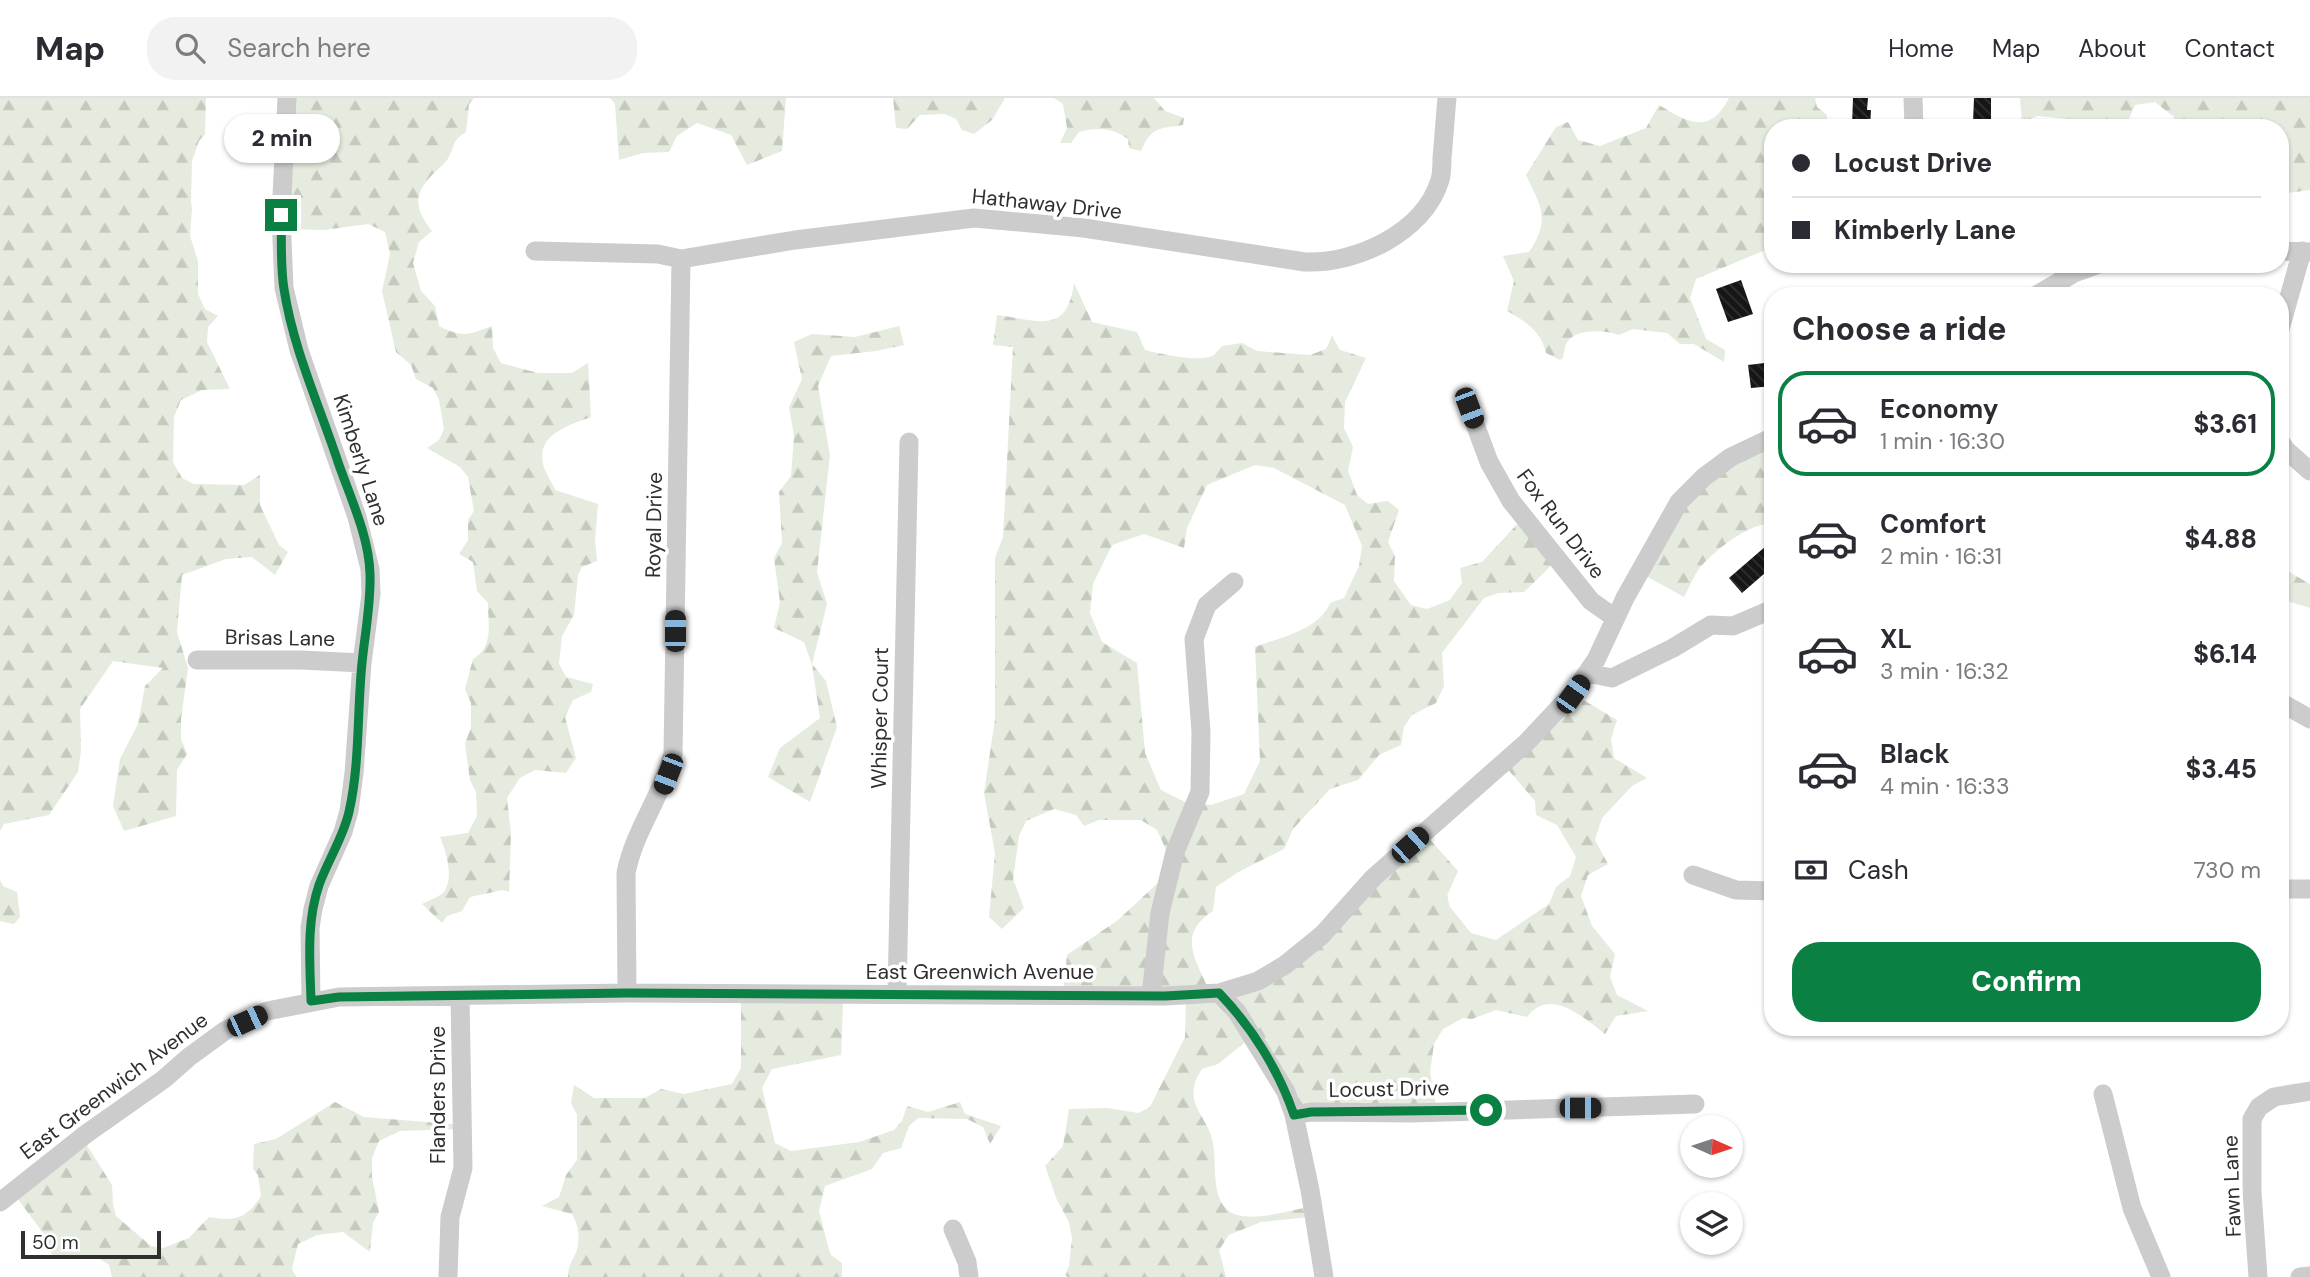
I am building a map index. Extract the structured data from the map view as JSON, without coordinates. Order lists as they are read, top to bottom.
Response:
{
  "streets": {
    "street": [
      "Hathaway Drive",
      "Kimberly Lane",
      "Fox Run Drive",
      "Royal Drive",
      "Brisas Lane",
      "Whisper Court",
      "East Greenwich Avenue",
      "Locust Drive",
      "Flanders Drive",
      "Fawn Lane"
    ]
  },
  "crossings": [
    ["Hathaway Drive", "Royal Drive"],
    ["Kimberly Lane", "Brisas Lane"],
    ["Kimberly Lane", "East Greenwich Avenue"],
    ["Fox Run Drive", "East Greenwich Avenue"],
    ["Royal Drive", "East Greenwich Avenue"],
    ["Whisper Court", "East Greenwich Avenue"],
    ["East Greenwich Avenue", "Flanders Drive"]
  ],
  "scale_bar": "50 m",
  "north": "right",
  "page": {
    "header": "Map",
    "search": "Search here",
    "nav": [
      "Home",
      "Map",
      "About",
      "Contact"
    ],
    "bubble": "2 min",
    "banner": ["Locust Drive", "Kimberly Lane"],
    "heading": "Choose a ride",
    "list": [
      {
        "name": "Economy",
        "note": "1 min · 16:30",
        "value": "$3.61"
      },
      {
        "name": "Comfort",
        "note": "2 min · 16:31",
        "value": "$4.88"
      },
      {
        "name": "XL",
        "note": "3 min · 16:32",
        "value": "$6.14"
      },
      {
        "name": "Black",
        "note": "4 min · 16:33",
        "value": "$3.45"
      }
    ],
    "pay": ["Cash", "730 m"],
    "buttons": "Confirm",
    "scale": "50 m"
  }
}
